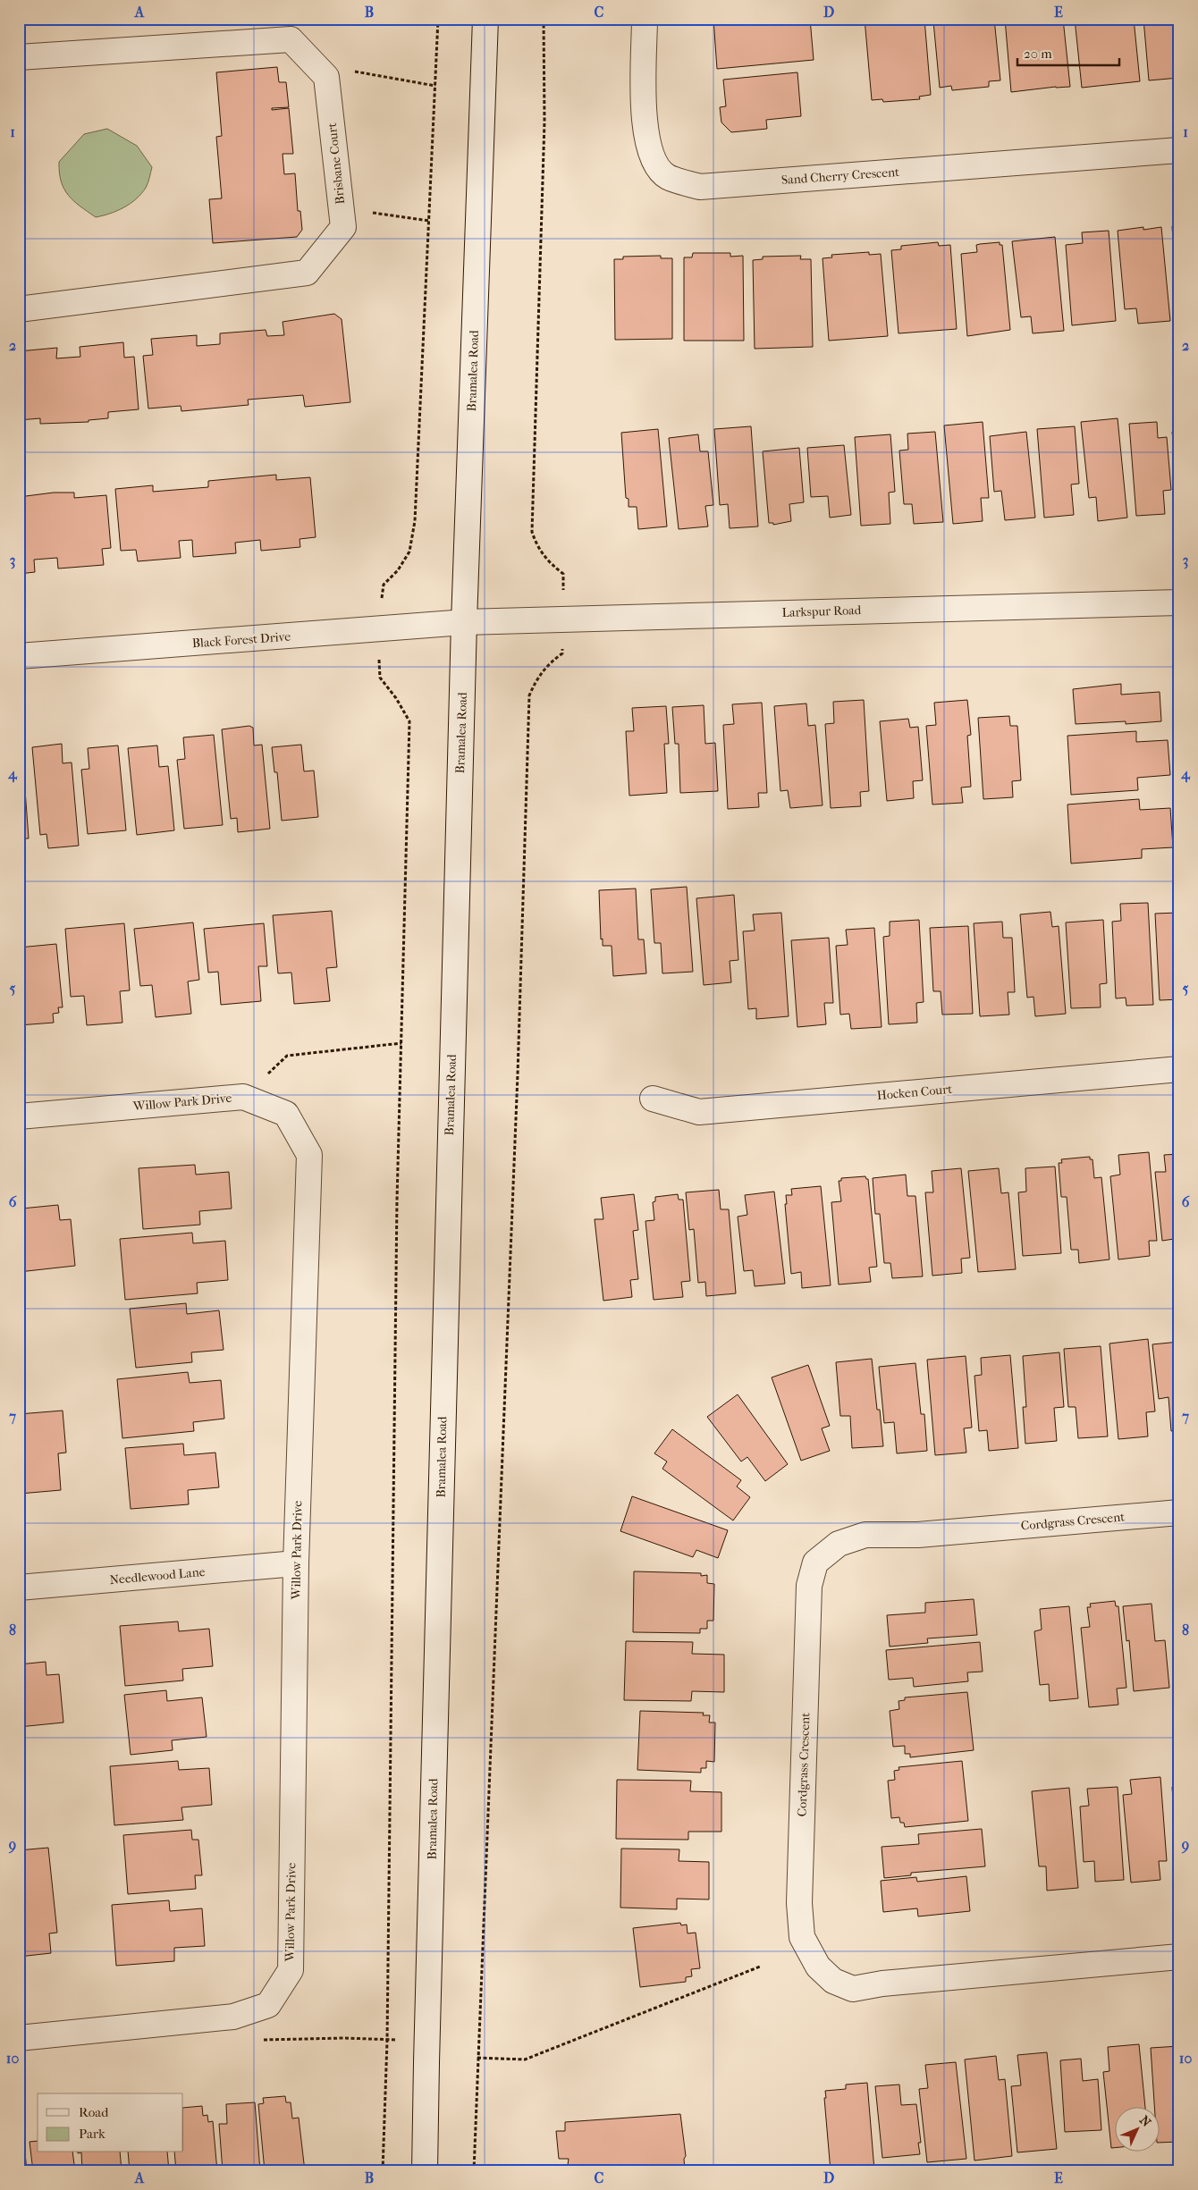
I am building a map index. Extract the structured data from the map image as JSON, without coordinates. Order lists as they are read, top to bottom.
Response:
{
  "streets": {
    "street": [
      "Brisbane Court",
      "Sand Cherry Crescent",
      "Bramalea Road",
      "Larkspur Road",
      "Black Forest Drive",
      "Hocken Court",
      "Willow Park Drive",
      "Cordgrass Crescent",
      "Needlewood Lane"
    ]
  },
  "crossings": [
    ["Bramalea Road", "Larkspur Road"],
    ["Bramalea Road", "Black Forest Drive"],
    ["Larkspur Road", "Black Forest Drive"],
    ["Willow Park Drive", "Needlewood Lane"]
  ],
  "legend": ["Road", "Park"],
  "scale_bar": "20 m",
  "north": "top right",
  "grid": {
    "columns": [
      "A",
      "B",
      "C",
      "D",
      "E"
    ],
    "rows": [
      "1",
      "2",
      "3",
      "4",
      "5",
      "6",
      "7",
      "8",
      "9",
      "10"
    ]
  }
}
